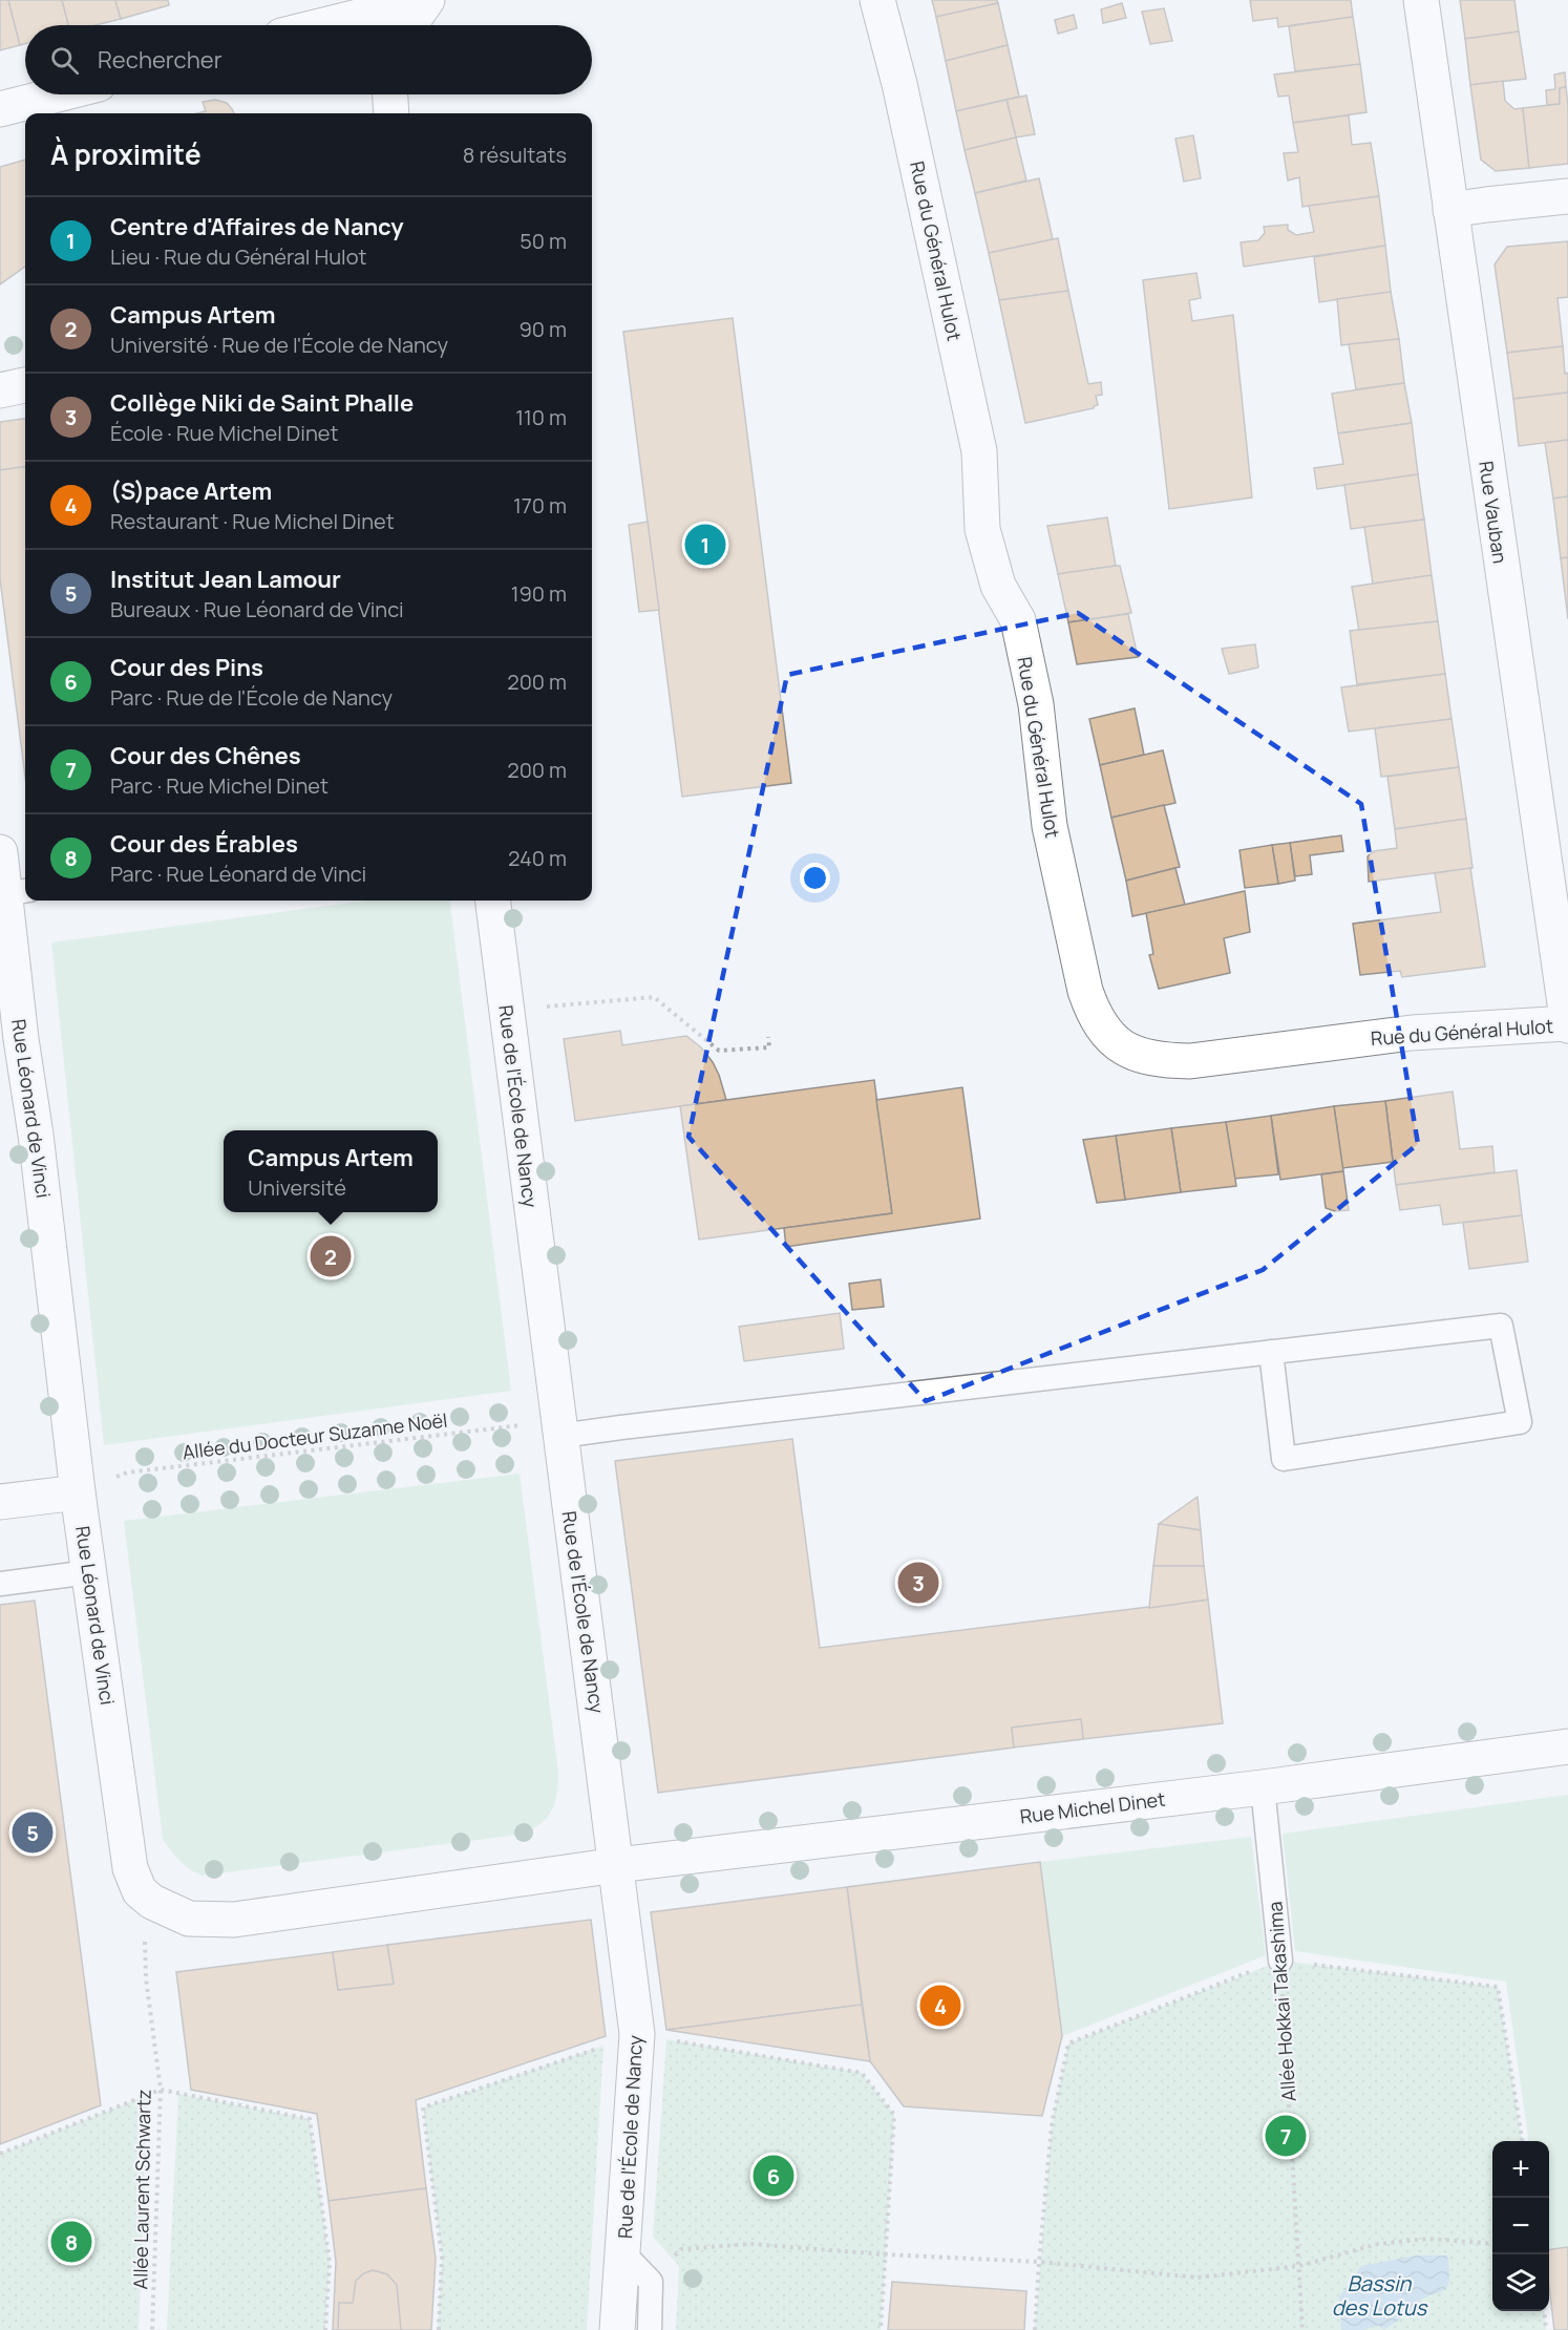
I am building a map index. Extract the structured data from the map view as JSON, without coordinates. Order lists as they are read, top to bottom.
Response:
{
  "streets": {
    "street": [
      "Rue du Général Hulot",
      "Rue Vauban",
      "Rue de l'École de Nancy",
      "Rue Léonard de Vinci",
      "Rue Michel Dinet"
    ],
    "lane": ["Allée Hokkai Takashima"],
    "path": ["Allée du Docteur Suzanne Noël", "Allée Laurent Schwartz"]
  },
  "crossings": [
    ["Rue du Général Hulot", "Rue Vauban"],
    ["Rue de l'École de Nancy", "Rue Léonard de Vinci"],
    ["Rue de l'École de Nancy", "Allée du Docteur Suzanne Noël"],
    ["Rue de l'École de Nancy", "Rue Michel Dinet"],
    ["Rue Léonard de Vinci", "Allée du Docteur Suzanne Noël"],
    ["Rue Léonard de Vinci", "Rue Michel Dinet"],
    ["Rue Léonard de Vinci", "Allée Laurent Schwartz"],
    ["Rue Michel Dinet", "Allée Hokkai Takashima"]
  ],
  "water": ["Bassin des Lotus"],
  "page": {
    "search": "Rechercher",
    "heading": ["À proximité", "8 résultats"],
    "list": [
      {
        "mark": "1",
        "name": "Centre d'Affaires de Nancy",
        "note": "Lieu · Rue du Général Hulot",
        "value": "50 m"
      },
      {
        "mark": "2",
        "name": "Campus Artem",
        "note": "Université · Rue de l'École de Nancy",
        "value": "90 m"
      },
      {
        "mark": "3",
        "name": "Collège Niki de Saint Phalle",
        "note": "École · Rue Michel Dinet",
        "value": "110 m"
      },
      {
        "mark": "4",
        "name": "(S)pace Artem",
        "note": "Restaurant · Rue Michel Dinet",
        "value": "170 m"
      },
      {
        "mark": "5",
        "name": "Institut Jean Lamour",
        "note": "Bureaux · Rue Léonard de Vinci",
        "value": "190 m"
      },
      {
        "mark": "6",
        "name": "Cour des Pins",
        "note": "Parc · Rue de l'École de Nancy",
        "value": "200 m"
      },
      {
        "mark": "7",
        "name": "Cour des Chênes",
        "note": "Parc · Rue Michel Dinet",
        "value": "200 m"
      },
      {
        "mark": "8",
        "name": "Cour des Érables",
        "note": "Parc · Rue Léonard de Vinci",
        "value": "240 m"
      }
    ],
    "pins": [
      "1",
      "2",
      "3",
      "5",
      "4",
      "7",
      "6",
      "8"
    ],
    "popup": ["Campus Artem", "Université"],
    "map_buttons": ["+", "−"]
  }
}
